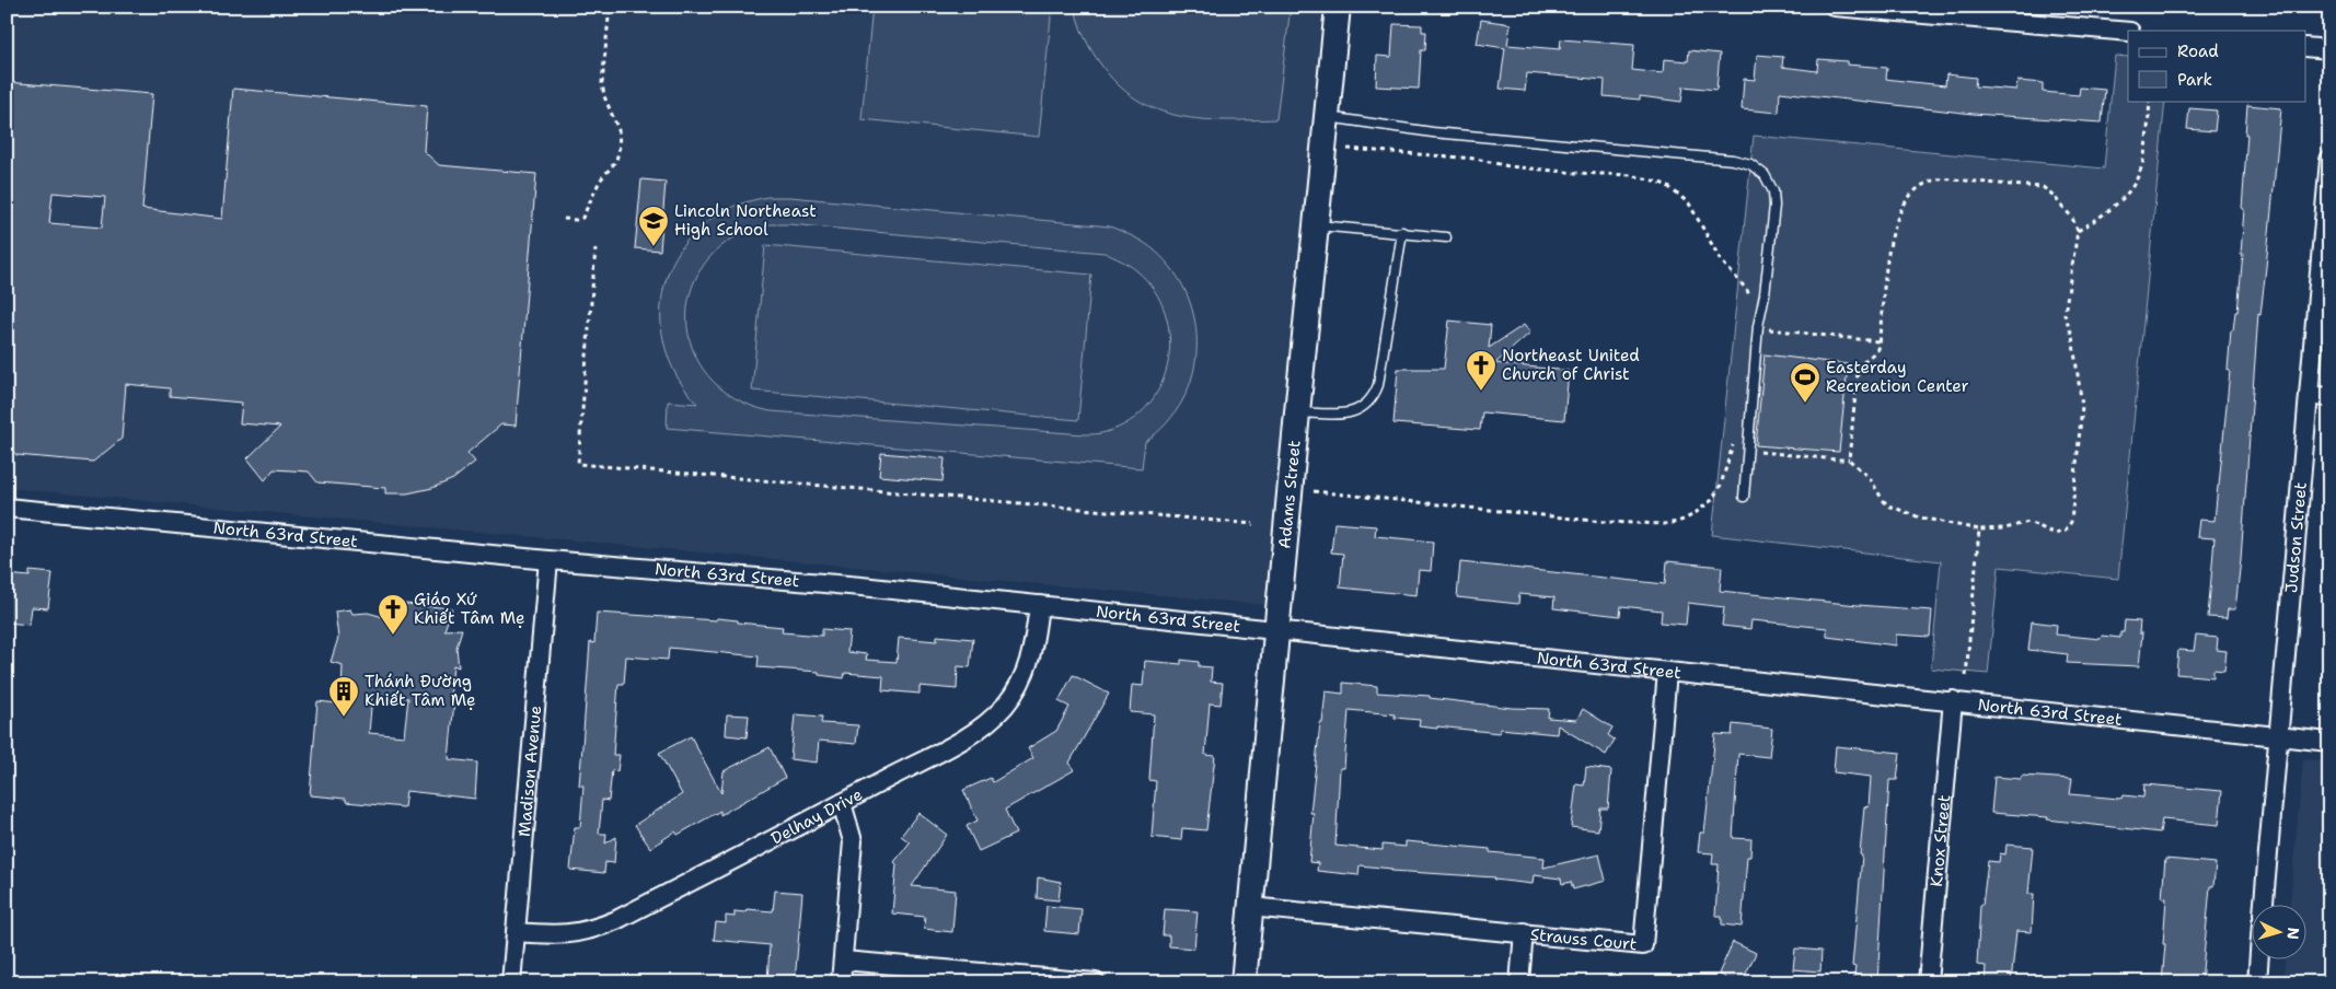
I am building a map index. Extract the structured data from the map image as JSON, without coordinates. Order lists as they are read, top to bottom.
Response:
{
  "streets": {
    "main road": ["Adams Street"],
    "street": [
      "North 63rd Street",
      "Judson Street",
      "Madison Avenue",
      "Delhay Drive",
      "Knox Street",
      "Strauss Court"
    ]
  },
  "crossings": [
    ["Adams Street", "North 63rd Street"],
    ["Adams Street", "Strauss Court"],
    ["North 63rd Street", "Judson Street"],
    ["North 63rd Street", "Madison Avenue"],
    ["North 63rd Street", "Delhay Drive"],
    ["North 63rd Street", "Knox Street"],
    ["North 63rd Street", "Strauss Court"],
    ["Madison Avenue", "Delhay Drive"]
  ],
  "places": {
    "school or university": ["Lincoln Northeast High School"],
    "church": ["Northeast United Church of Christ", "Giáo Xứ Khiết Tâm Mẹ"],
    "sports": ["Easterday Recreation Center"],
    "building": ["Thánh Đường Khiết Tâm Mẹ"]
  },
  "legend": ["Road", "Park"],
  "north": "right"
}
